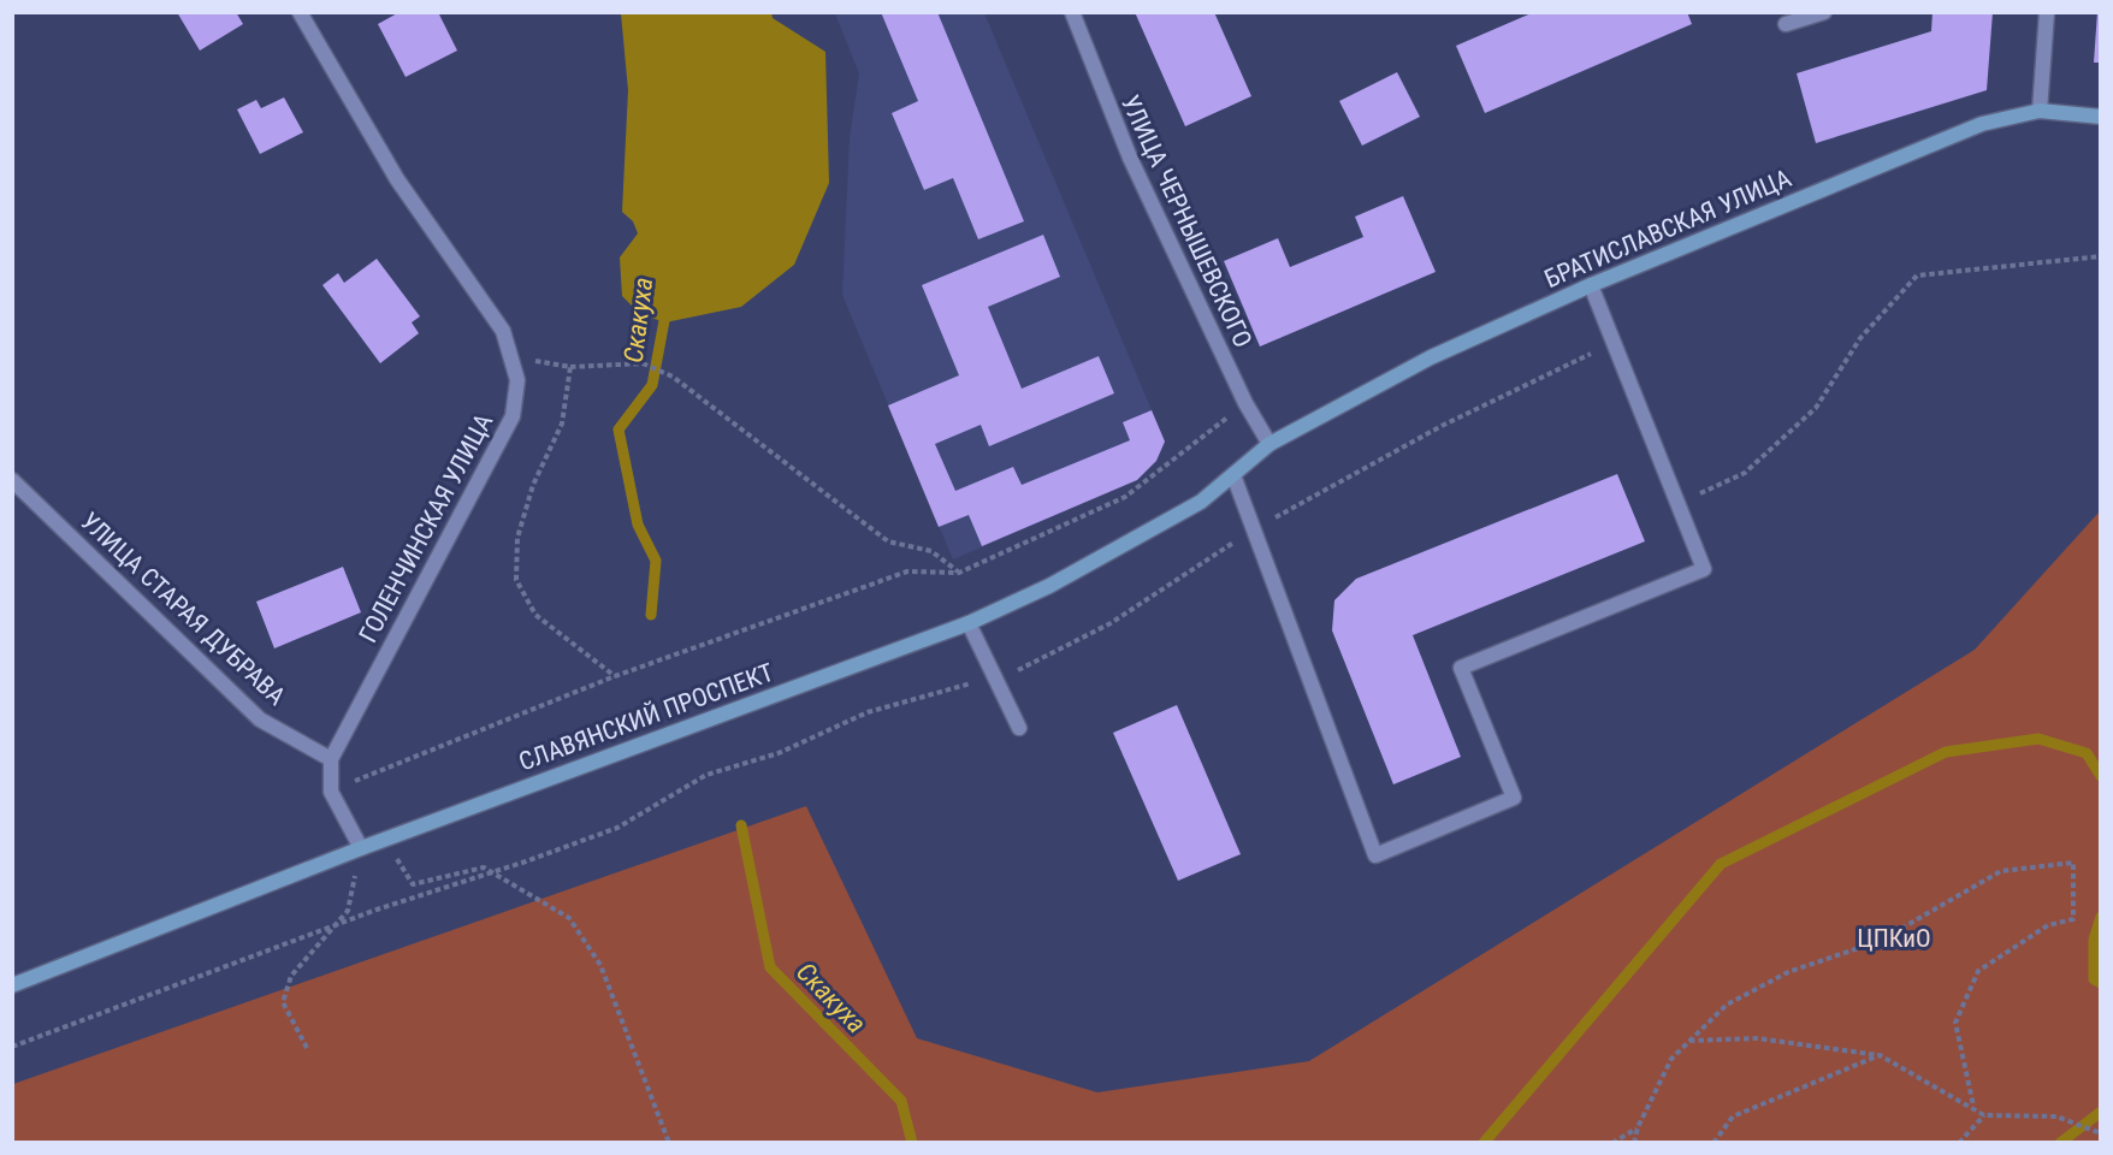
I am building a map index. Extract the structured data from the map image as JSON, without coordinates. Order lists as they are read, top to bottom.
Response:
{
  "streets": {
    "street": [
      "УЛИЦА ЧЕРНЫШЕВСКОГО",
      "БРАТИСЛАВСКАЯ УЛИЦА",
      "ГОЛЕНЧИНСКАЯ УЛИЦА",
      "УЛИЦА СТАРАЯ ДУБРАВА",
      "СЛАВЯНСКИЙ ПРОСПЕКТ"
    ]
  },
  "crossings": [
    ["УЛИЦА ЧЕРНЫШЕВСКОГО", "БРАТИСЛАВСКАЯ УЛИЦА"],
    ["УЛИЦА ЧЕРНЫШЕВСКОГО", "СЛАВЯНСКИЙ ПРОСПЕКТ"],
    ["БРАТИСЛАВСКАЯ УЛИЦА", "СЛАВЯНСКИЙ ПРОСПЕКТ"],
    ["ГОЛЕНЧИНСКАЯ УЛИЦА", "УЛИЦА СТАРАЯ ДУБРАВА"],
    ["ГОЛЕНЧИНСКАЯ УЛИЦА", "СЛАВЯНСКИЙ ПРОСПЕКТ"]
  ],
  "water": ["Скакуха"],
  "parks": ["ЦПКиО"]
}
